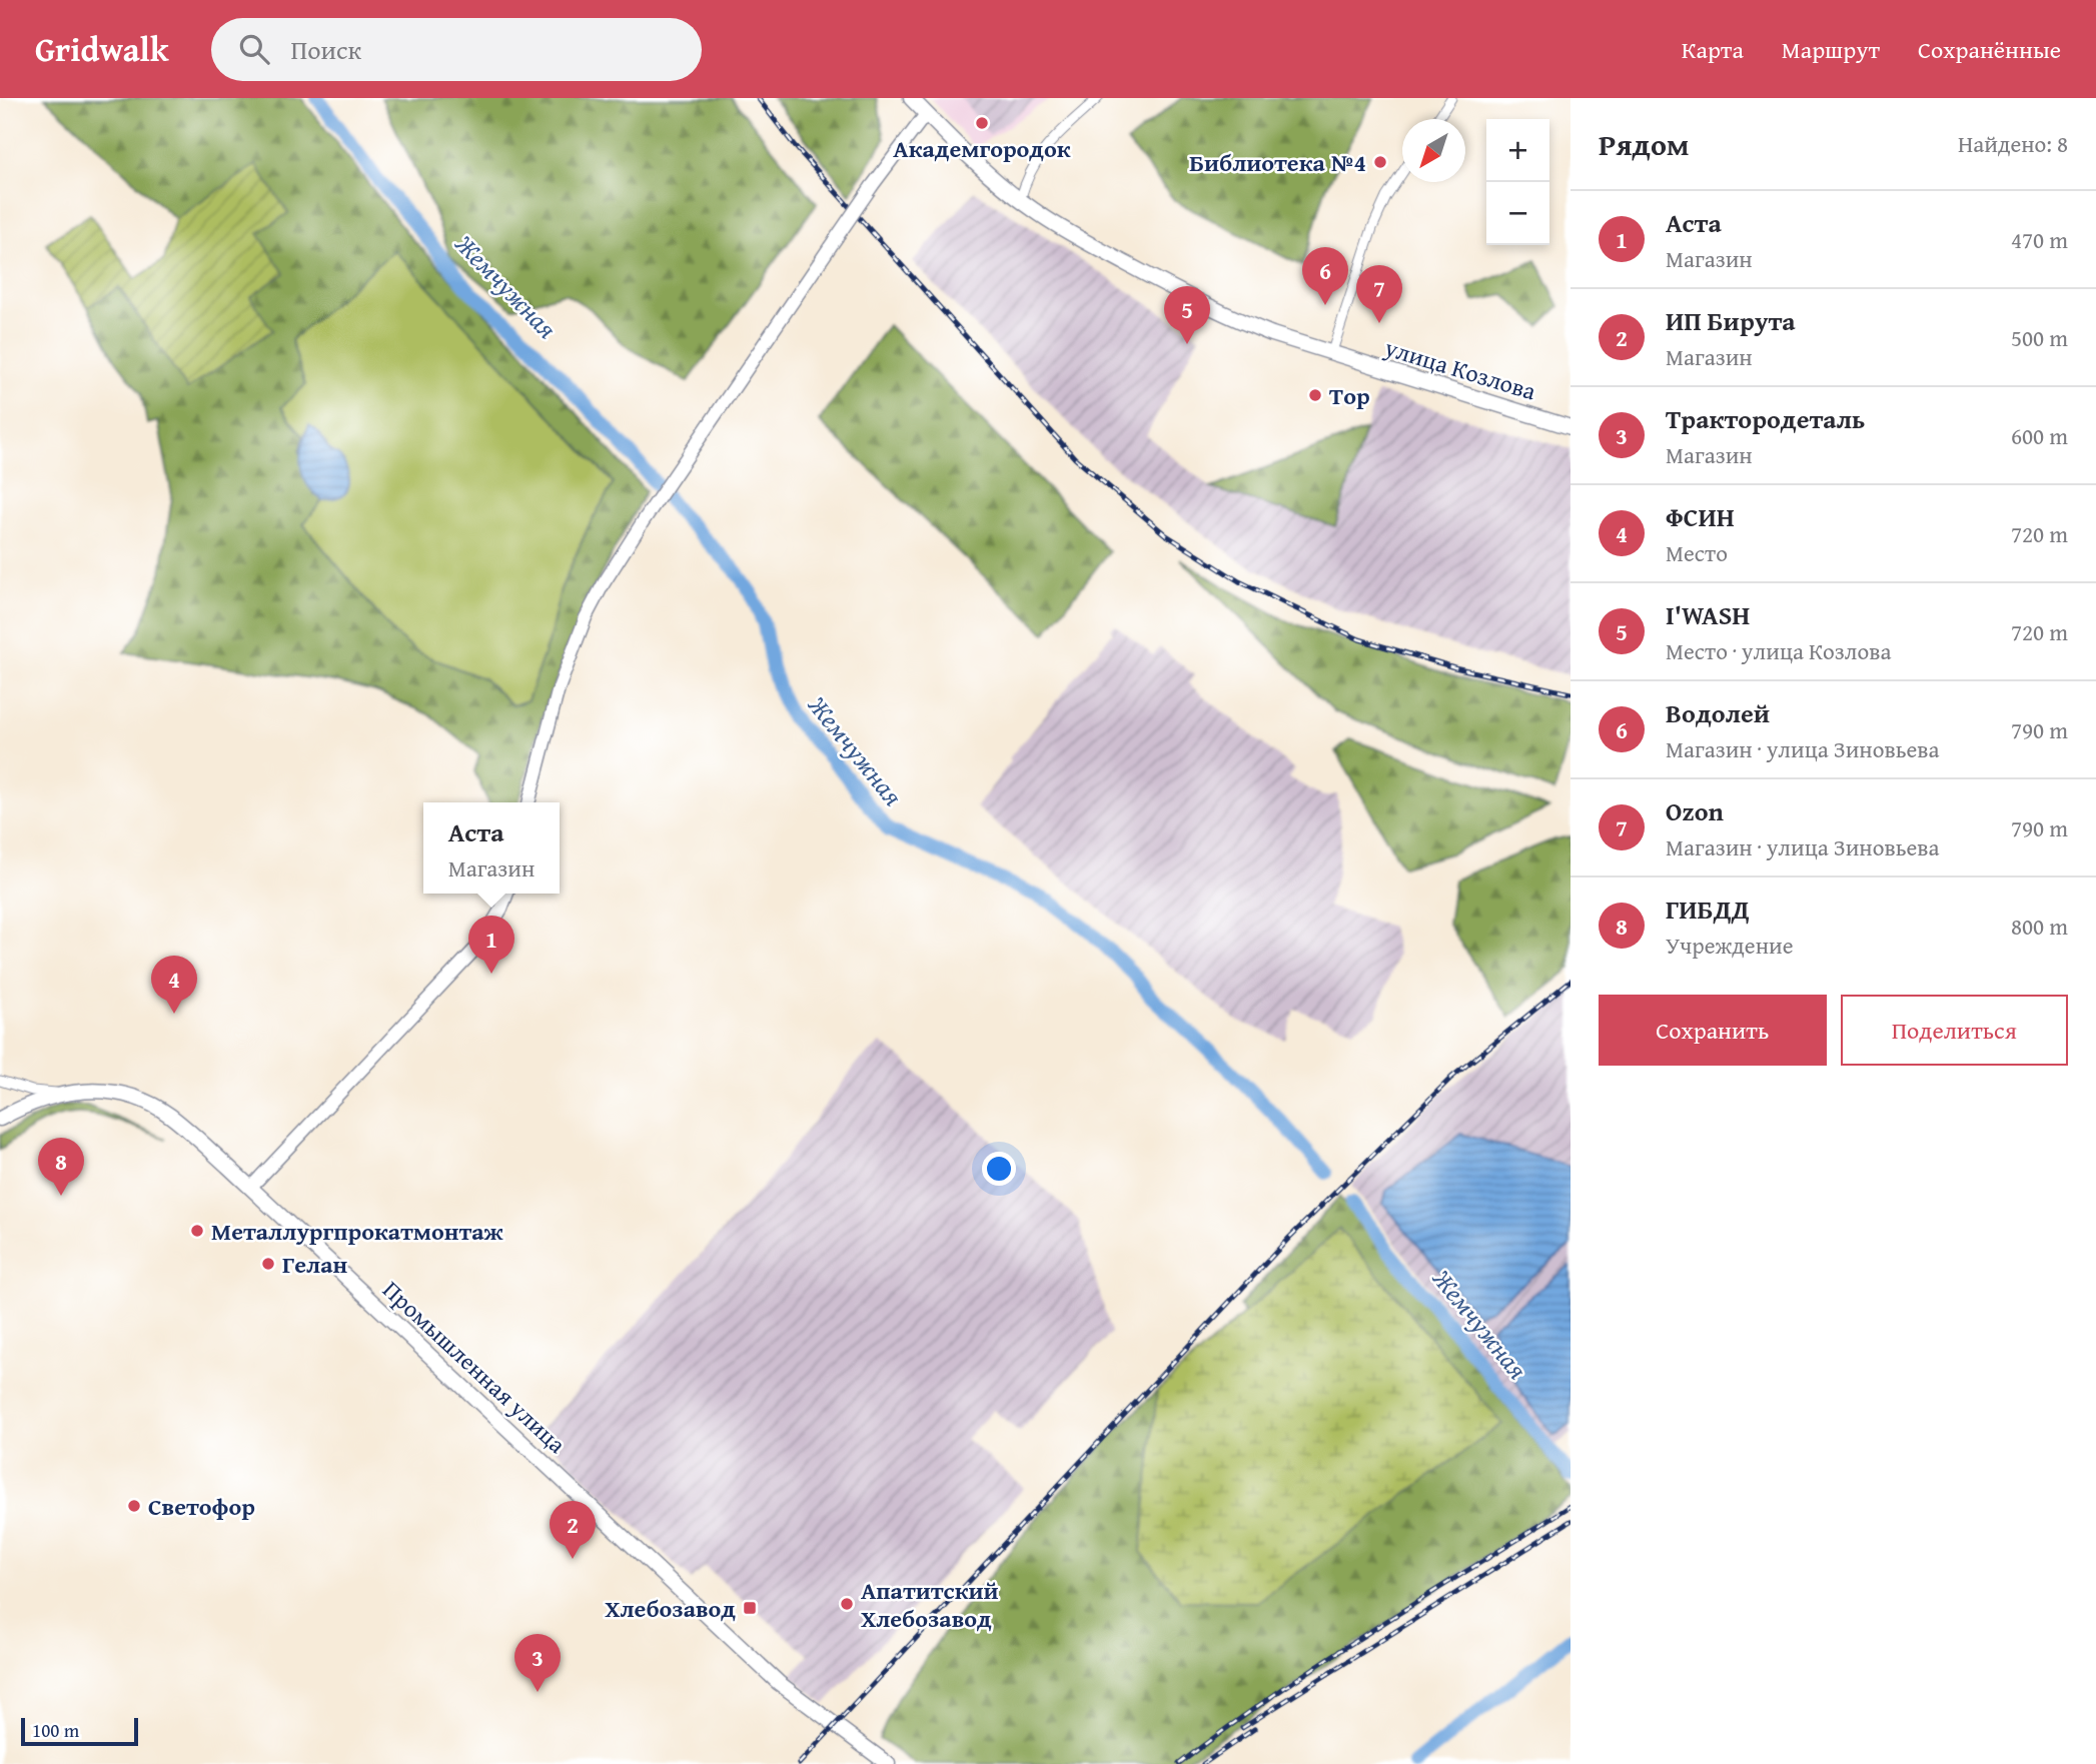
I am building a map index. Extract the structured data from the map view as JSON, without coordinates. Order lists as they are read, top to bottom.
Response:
{
  "streets": {
    "main road": ["улица Козлова", "Промышленная улица"]
  },
  "water": ["Жемчужная"],
  "places": {
    "other": [
      "Академгородок",
      "Библиотека №4",
      "Тор",
      "Металлургпрокатмонтаж",
      "Гелан",
      "Светофор",
      "Апатитский Хлебозавод"
    ],
    "transit": ["Хлебозавод"]
  },
  "scale_bar": "100 m",
  "north": "bottom left",
  "page": {
    "header": "Gridwalk",
    "search": "Поиск",
    "nav": ["Карта", "Маршрут", "Сохранённые"],
    "heading": ["Рядом", "Найдено: 8"],
    "map_buttons": ["+", "−"],
    "list": [
      {
        "mark": "1",
        "name": "Аста",
        "note": "Магазин",
        "value": "470 m"
      },
      {
        "mark": "2",
        "name": "ИП Бирута",
        "note": "Магазин",
        "value": "500 m"
      },
      {
        "mark": "3",
        "name": "Трактородеталь",
        "note": "Магазин",
        "value": "600 m"
      },
      {
        "mark": "4",
        "name": "ФСИН",
        "note": "Место",
        "value": "720 m"
      },
      {
        "mark": "5",
        "name": "I'WASH",
        "note": "Место · улица Козлова",
        "value": "720 m"
      },
      {
        "mark": "6",
        "name": "Водолей",
        "note": "Магазин · улица Зиновьева",
        "value": "790 m"
      },
      {
        "mark": "7",
        "name": "Ozon",
        "note": "Магазин · улица Зиновьева",
        "value": "790 m"
      },
      {
        "mark": "8",
        "name": "ГИБДД",
        "note": "Учреждение",
        "value": "800 m"
      }
    ],
    "pins": [
      "6",
      "7",
      "5",
      "1",
      "4",
      "8",
      "2",
      "3"
    ],
    "popup": ["Аста", "Магазин"],
    "buttons": ["Сохранить", "Поделиться"],
    "scale": "100 m"
  }
}
